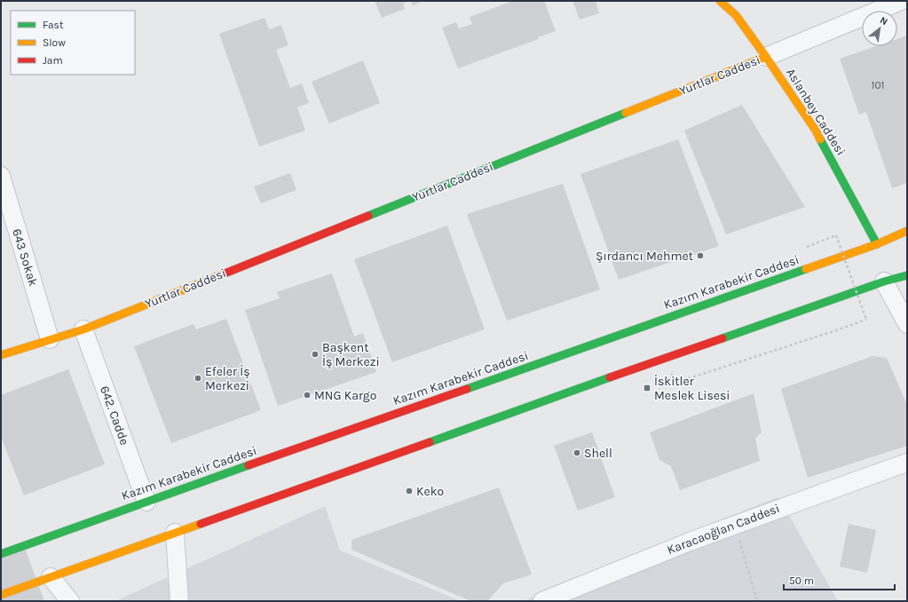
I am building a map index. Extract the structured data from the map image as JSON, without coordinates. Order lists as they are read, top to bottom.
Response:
{
  "streets": {
    "main road": ["Yurtlar Caddesi", "Aslanbey Caddesi", "Kazım Karabekir Caddesi"],
    "street": ["643 Sokak", "642. Cadde", "Karacaoğlan Caddesi"]
  },
  "crossings": [
    ["Yurtlar Caddesi", "Aslanbey Caddesi"],
    ["Yurtlar Caddesi", "643 Sokak"],
    ["Yurtlar Caddesi", "642. Cadde"],
    ["Aslanbey Caddesi", "Kazım Karabekir Caddesi"],
    ["Kazım Karabekir Caddesi", "642. Cadde"]
  ],
  "places": {
    "other": [
      "Şırdancı Mehmet",
      "Başkent İş Merkezi",
      "Efeler İş Merkezi",
      "MNG Kargo",
      "Shell",
      "Keko"
    ],
    "transit": ["İskitler Meslek Lisesi"]
  },
  "house_numbers": ["101"],
  "legend": ["Fast", "Slow", "Jam"],
  "scale_bar": "50 m",
  "north": "top right"
}
